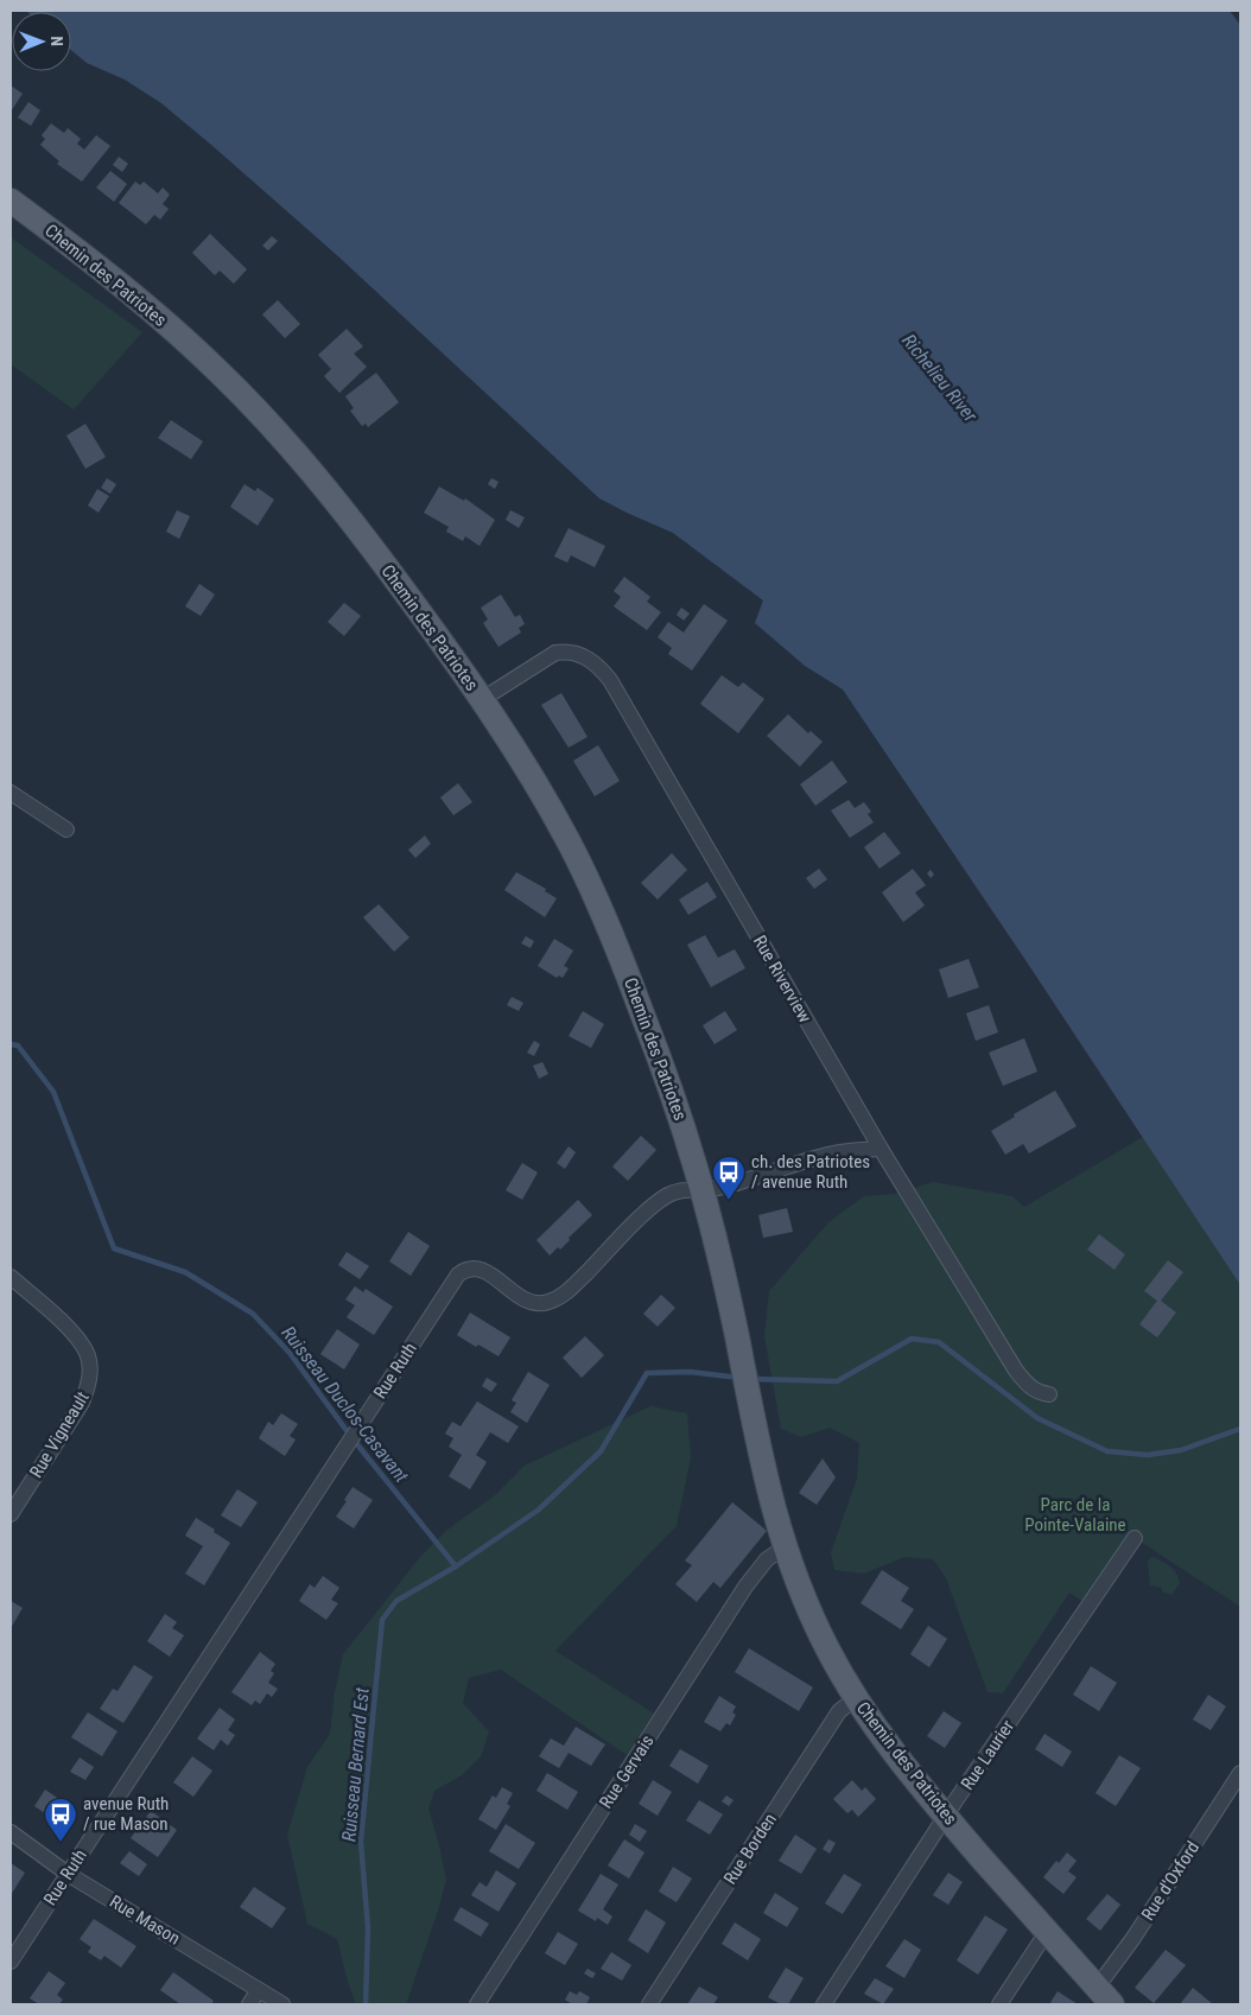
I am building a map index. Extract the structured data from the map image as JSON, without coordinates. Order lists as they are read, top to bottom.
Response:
{
  "streets": {
    "main road": ["Chemin des Patriotes"],
    "street": [
      "Rue Riverview",
      "Rue Ruth",
      "Rue Vigneault",
      "Rue Laurier",
      "Rue Gervais",
      "Rue Borden",
      "Rue d'Oxford",
      "Rue Mason"
    ]
  },
  "crossings": [
    ["Chemin des Patriotes", "Rue Riverview"],
    ["Chemin des Patriotes", "Rue Ruth"],
    ["Chemin des Patriotes", "Rue Laurier"],
    ["Chemin des Patriotes", "Rue Gervais"],
    ["Chemin des Patriotes", "Rue Borden"],
    ["Chemin des Patriotes", "Rue d'Oxford"],
    ["Rue Riverview", "Rue Ruth"],
    ["Rue Ruth", "Rue Mason"]
  ],
  "water": ["Richelieu River", "Ruisseau Duclos-Casavant", "Ruisseau Bernard Est"],
  "parks": ["Parc de la Pointe-Valaine"],
  "places": {
    "bus stop": ["ch. des Patriotes / avenue Ruth", "avenue Ruth / rue Mason"]
  },
  "north": "right"
}
